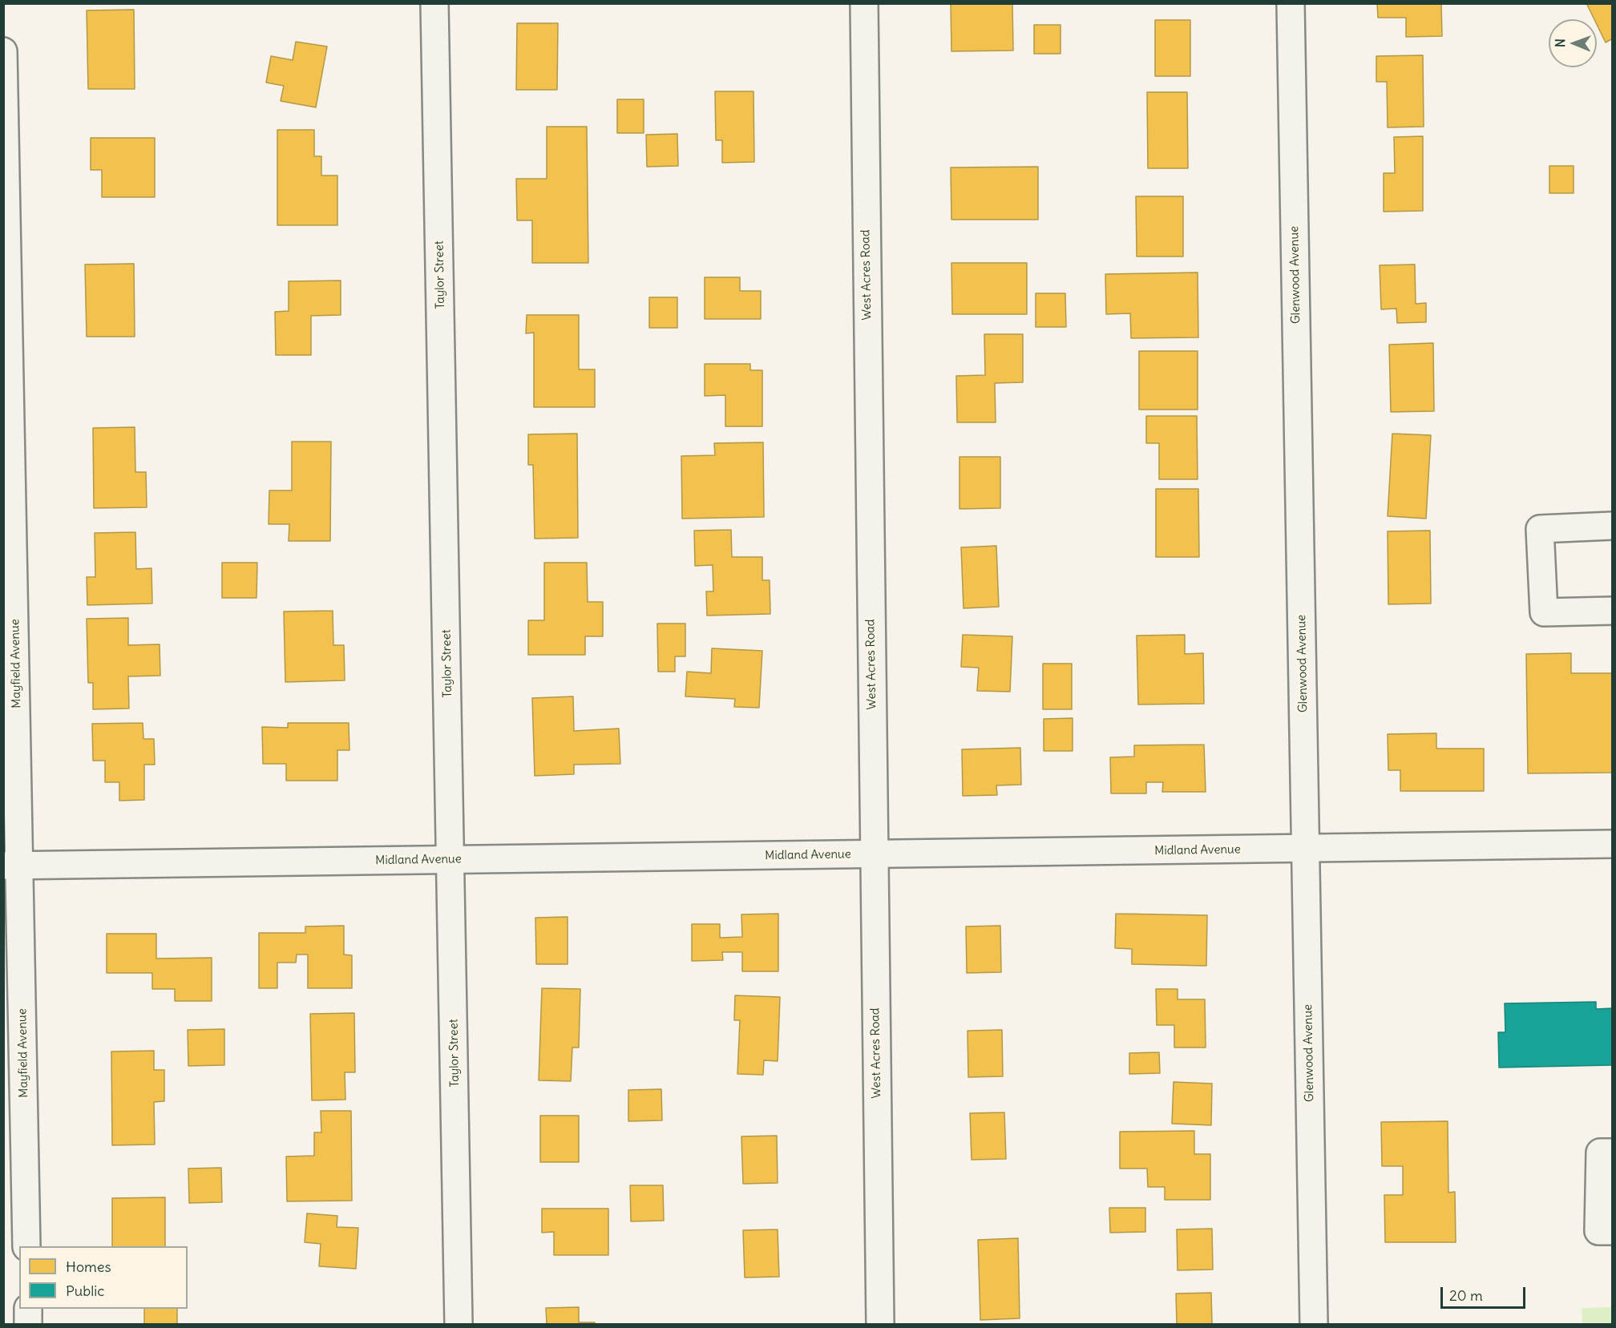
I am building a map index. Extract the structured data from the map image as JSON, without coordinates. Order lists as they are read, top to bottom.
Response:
{
  "streets": {
    "street": [
      "Taylor Street",
      "West Acres Road",
      "Glenwood Avenue",
      "Mayfield Avenue",
      "Midland Avenue"
    ]
  },
  "crossings": [
    ["Taylor Street", "Midland Avenue"],
    ["West Acres Road", "Midland Avenue"],
    ["Glenwood Avenue", "Midland Avenue"],
    ["Mayfield Avenue", "Midland Avenue"]
  ],
  "legend": ["Homes", "Public"],
  "scale_bar": "20 m",
  "north": "left"
}
